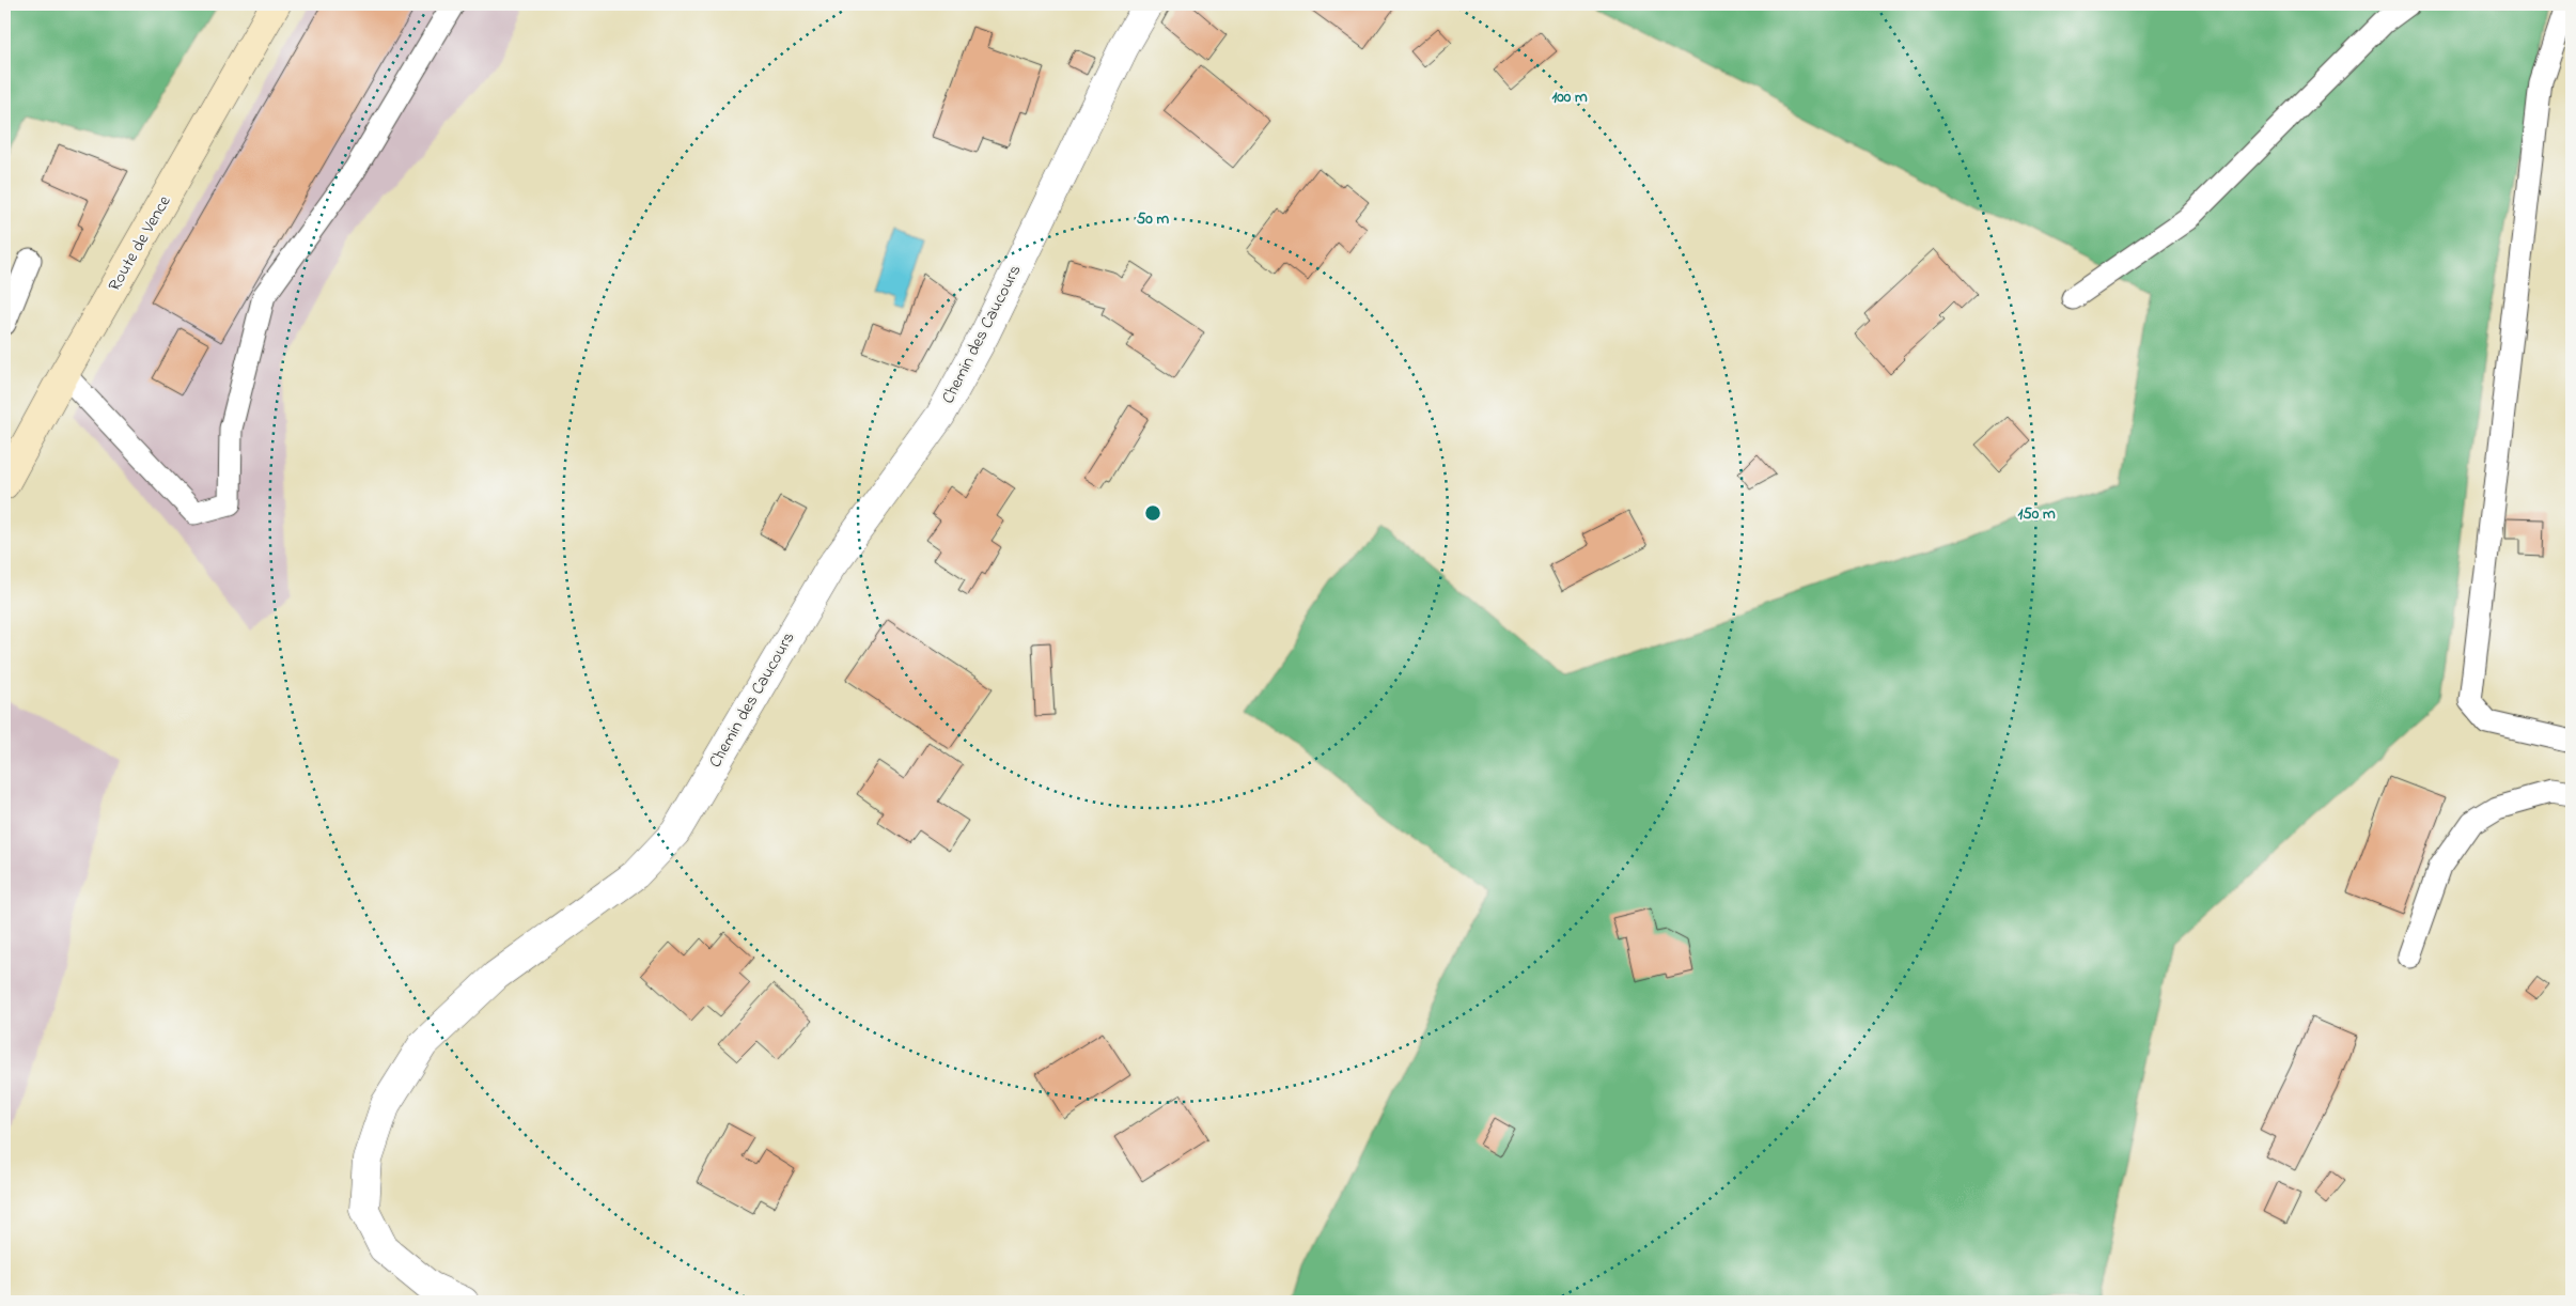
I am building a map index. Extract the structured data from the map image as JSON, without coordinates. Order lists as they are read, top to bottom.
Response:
{
  "streets": {
    "main road": ["Route de Vence"],
    "street": ["Chemin des Caucours"]
  },
  "rings": ["100 m", "50 m", "150 m"]
}
